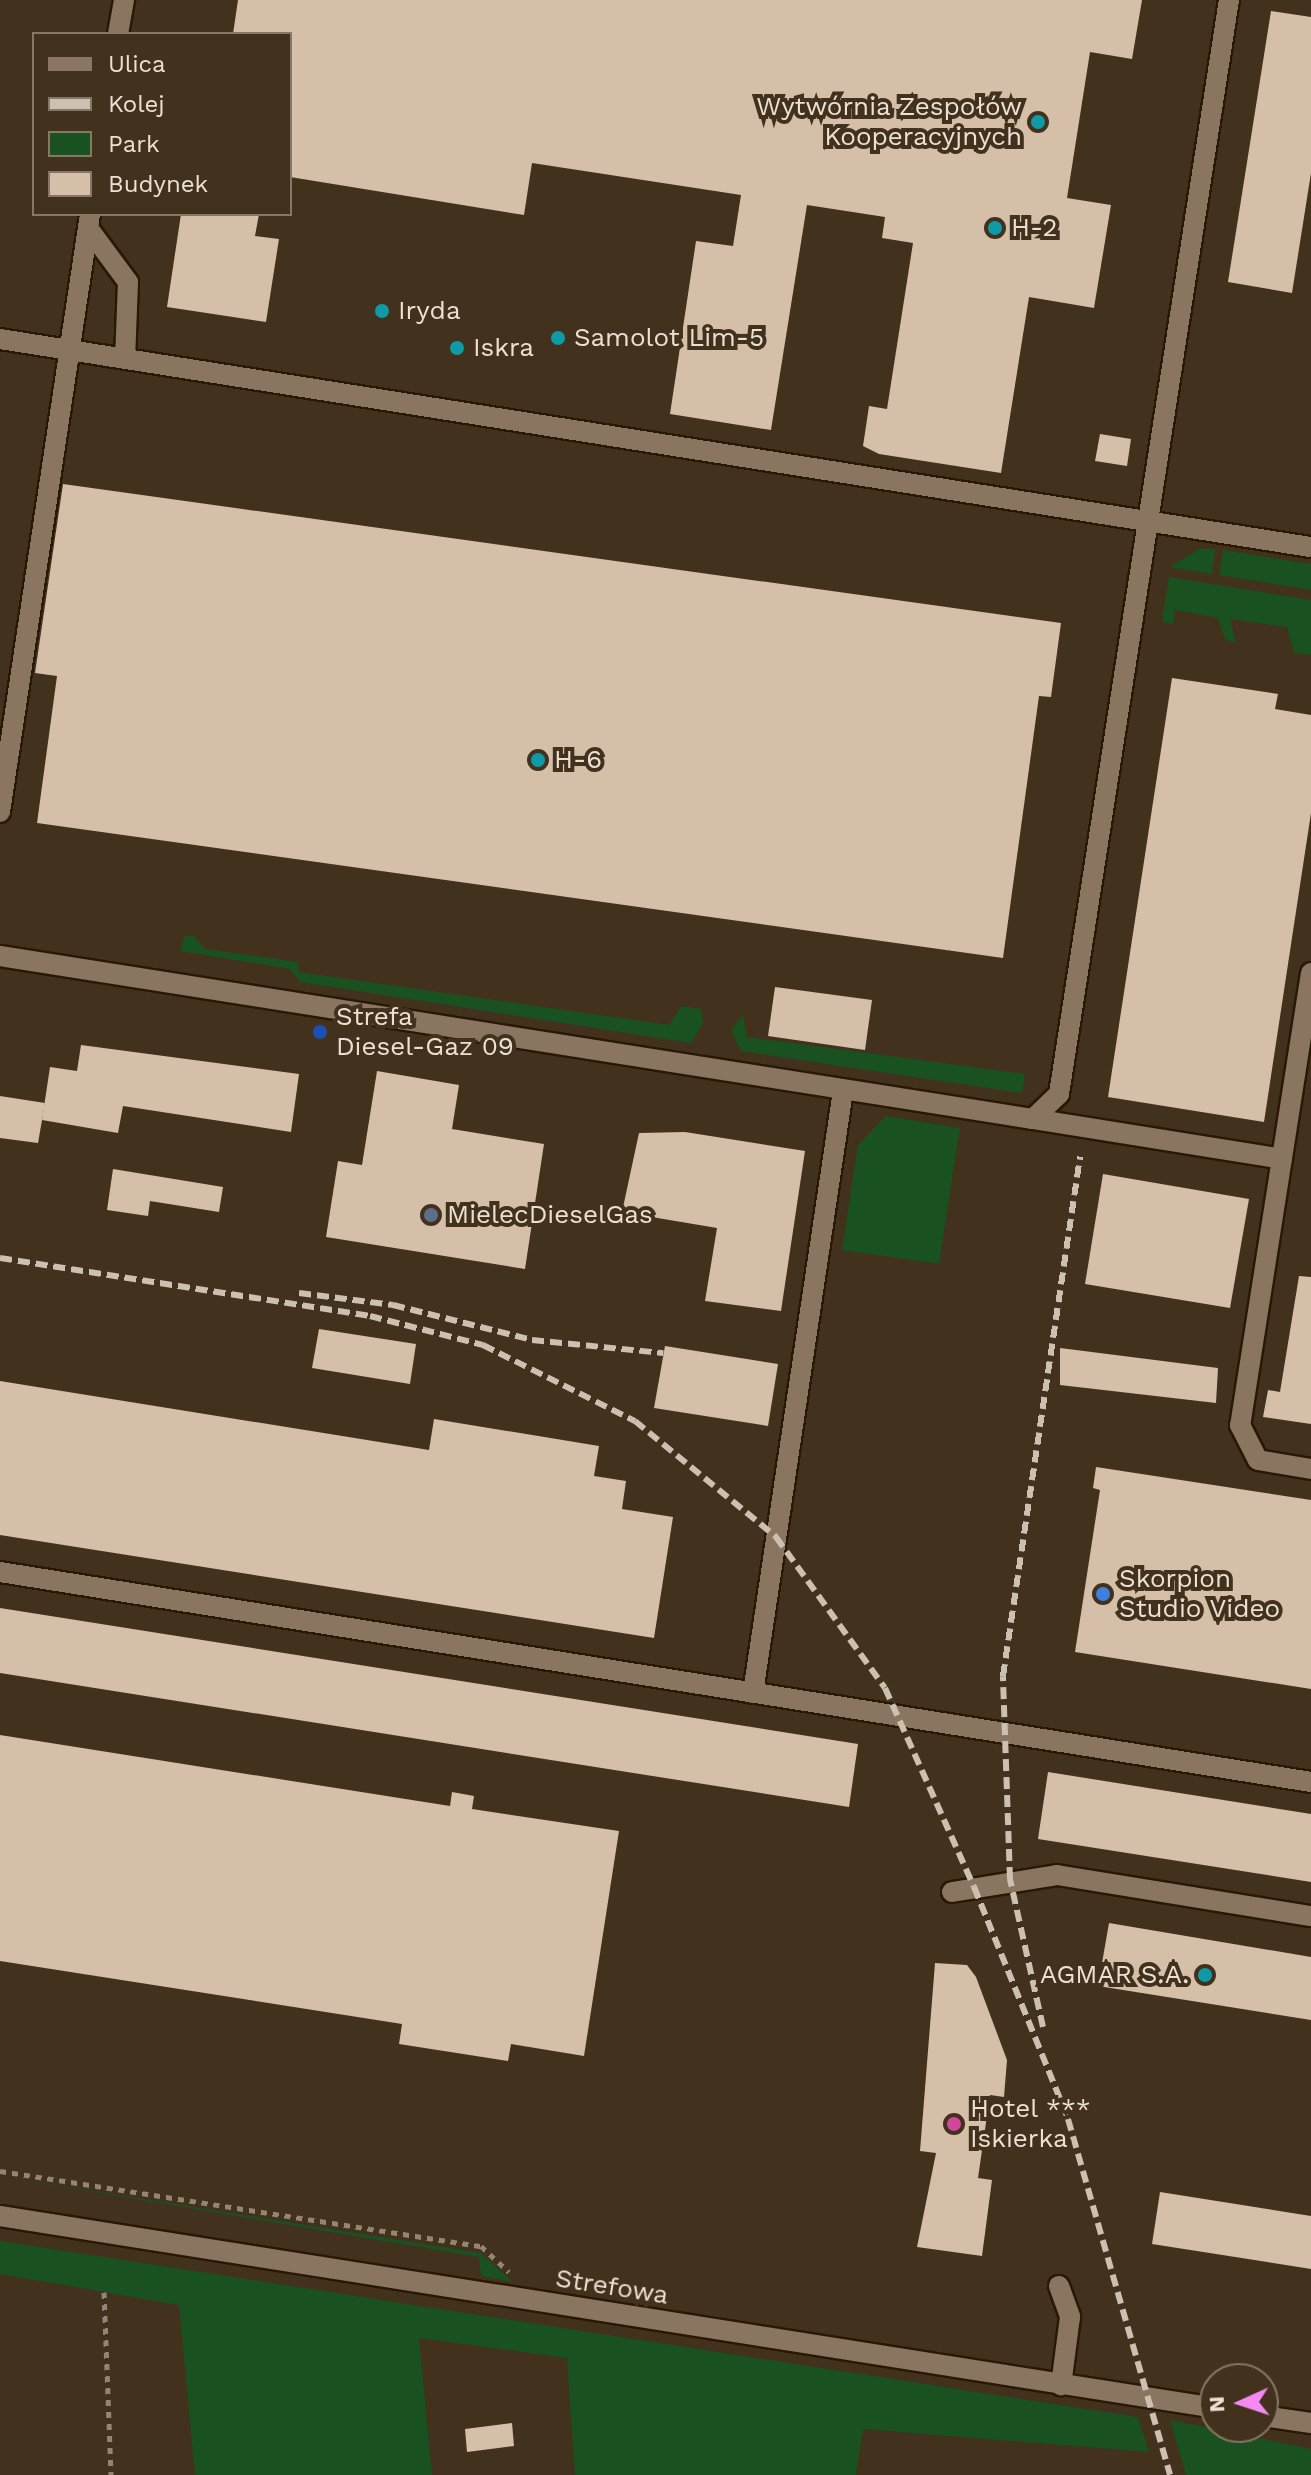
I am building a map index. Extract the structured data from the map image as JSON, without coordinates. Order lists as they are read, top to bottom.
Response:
{
  "streets": {
    "street": ["Strefowa"]
  },
  "places": [
    "Wytwórnia Zespołów Kooperacyjnych",
    "H-2",
    "Iryda",
    "Samolot Lim-5",
    "Iskra",
    "H-6",
    "Strefa Diesel-Gaz 09",
    "MielecDieselGas",
    "Skorpion Studio Video",
    "AGMAR S.A.",
    "Hotel *** Iskierka"
  ],
  "legend": [
    "Ulica",
    "Kolej",
    "Park",
    "Budynek"
  ],
  "north": "left"
}
